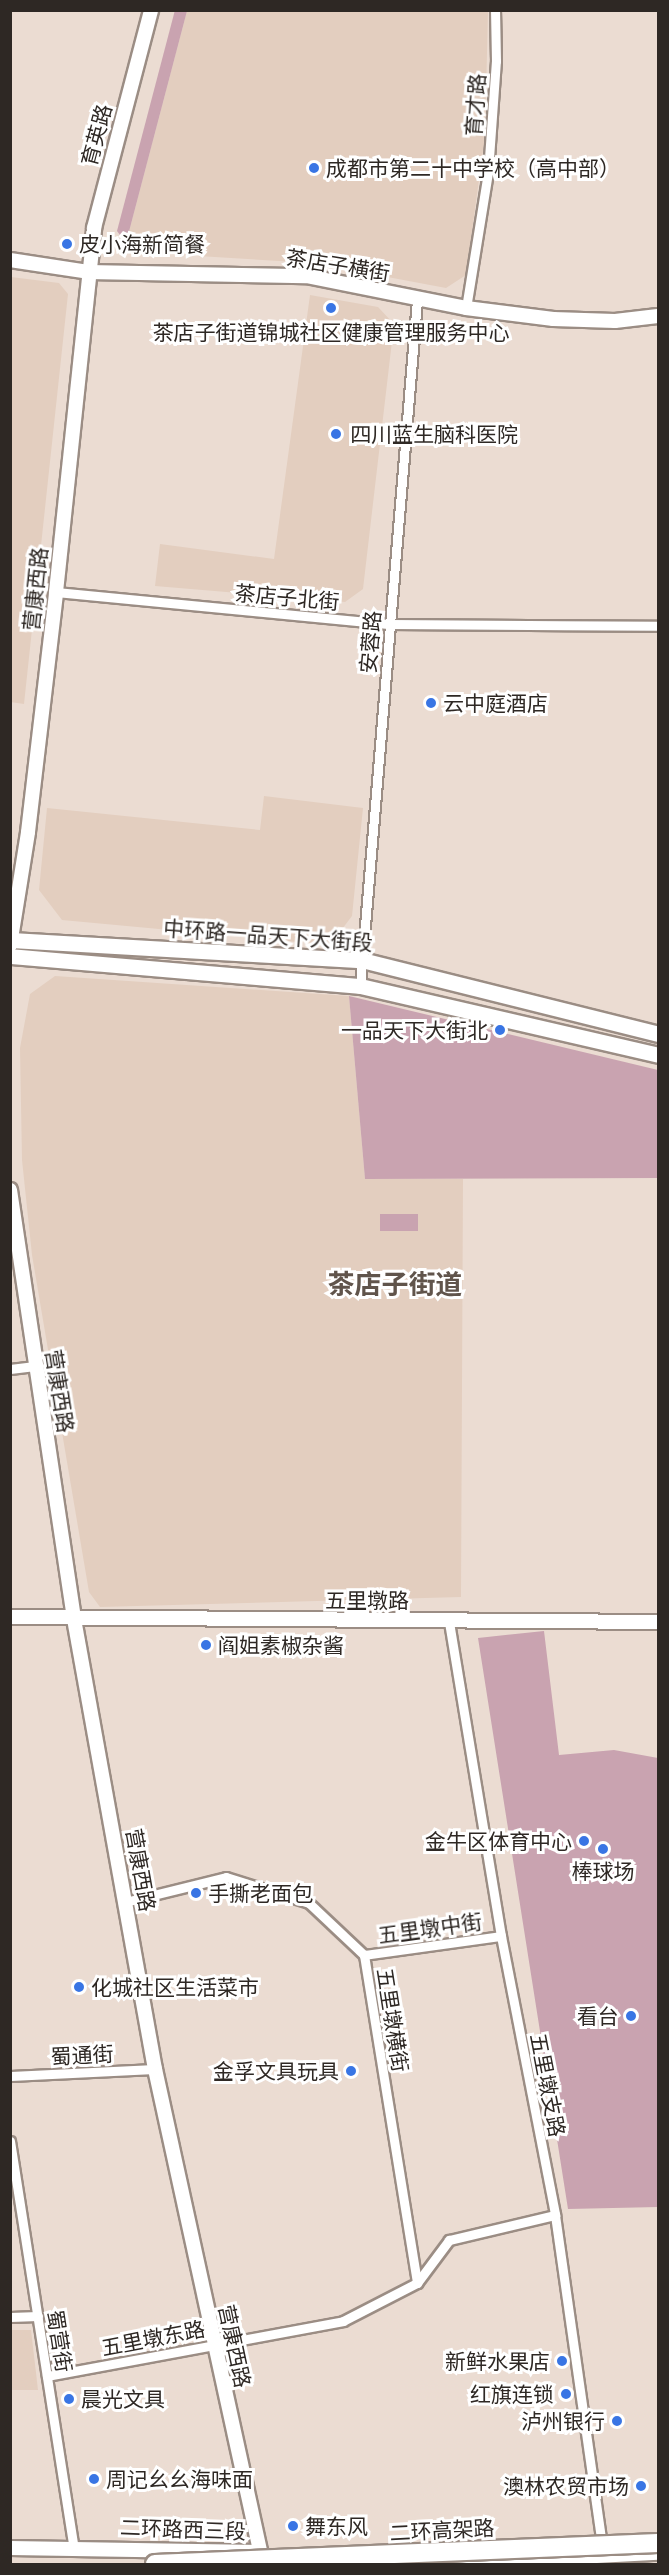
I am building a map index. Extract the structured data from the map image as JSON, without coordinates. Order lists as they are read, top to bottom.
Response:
{
  "streets": {
    "highway": ["二环高架路"],
    "main road": ["中环路一品天下大街段"],
    "street": [
      "育才路",
      "育英路",
      "茶店子横街",
      "营康西路",
      "茶店子北街",
      "安蓉路",
      "五里墩路",
      "五里墩中街",
      "五里墩横街",
      "蜀通街",
      "五里墩支路",
      "五里墩东路",
      "蜀营街",
      "二环路西三段"
    ]
  },
  "crossings": [
    ["育才路", "茶店子横街"],
    ["育英路", "茶店子横街"],
    ["育英路", "营康西路"],
    ["茶店子横街", "营康西路"],
    ["茶店子横街", "安蓉路"],
    ["营康西路", "茶店子北街"],
    ["营康西路", "中环路一品天下大街段"],
    ["营康西路", "五里墩路"],
    ["营康西路", "五里墩横街"],
    ["营康西路", "蜀通街"],
    ["营康西路", "五里墩东路"],
    ["营康西路", "二环路西三段"],
    ["茶店子北街", "安蓉路"],
    ["安蓉路", "中环路一品天下大街段"],
    ["五里墩路", "五里墩支路"],
    ["五里墩中街", "五里墩横街"],
    ["五里墩中街", "五里墩支路"],
    ["五里墩横街", "五里墩东路"],
    ["五里墩支路", "五里墩东路"],
    ["五里墩东路", "蜀营街"],
    ["蜀营街", "二环路西三段"]
  ],
  "districts": ["茶店子街道"],
  "places": [
    "成都市第二十中学校（高中部）",
    "皮小海新简餐",
    "茶店子街道锦城社区健康管理服务中心",
    "四川蓝生脑科医院",
    "云中庭酒店",
    "一品天下大街北",
    "阎姐素椒杂酱",
    "金牛区体育中心",
    "棒球场",
    "手撕老面包",
    "化城社区生活菜市",
    "看台",
    "金孚文具玩具",
    "新鲜水果店",
    "红旗连锁",
    "晨光文具",
    "泸州银行",
    "周记幺幺海味面",
    "澳林农贸市场",
    "舞东风"
  ]
}
